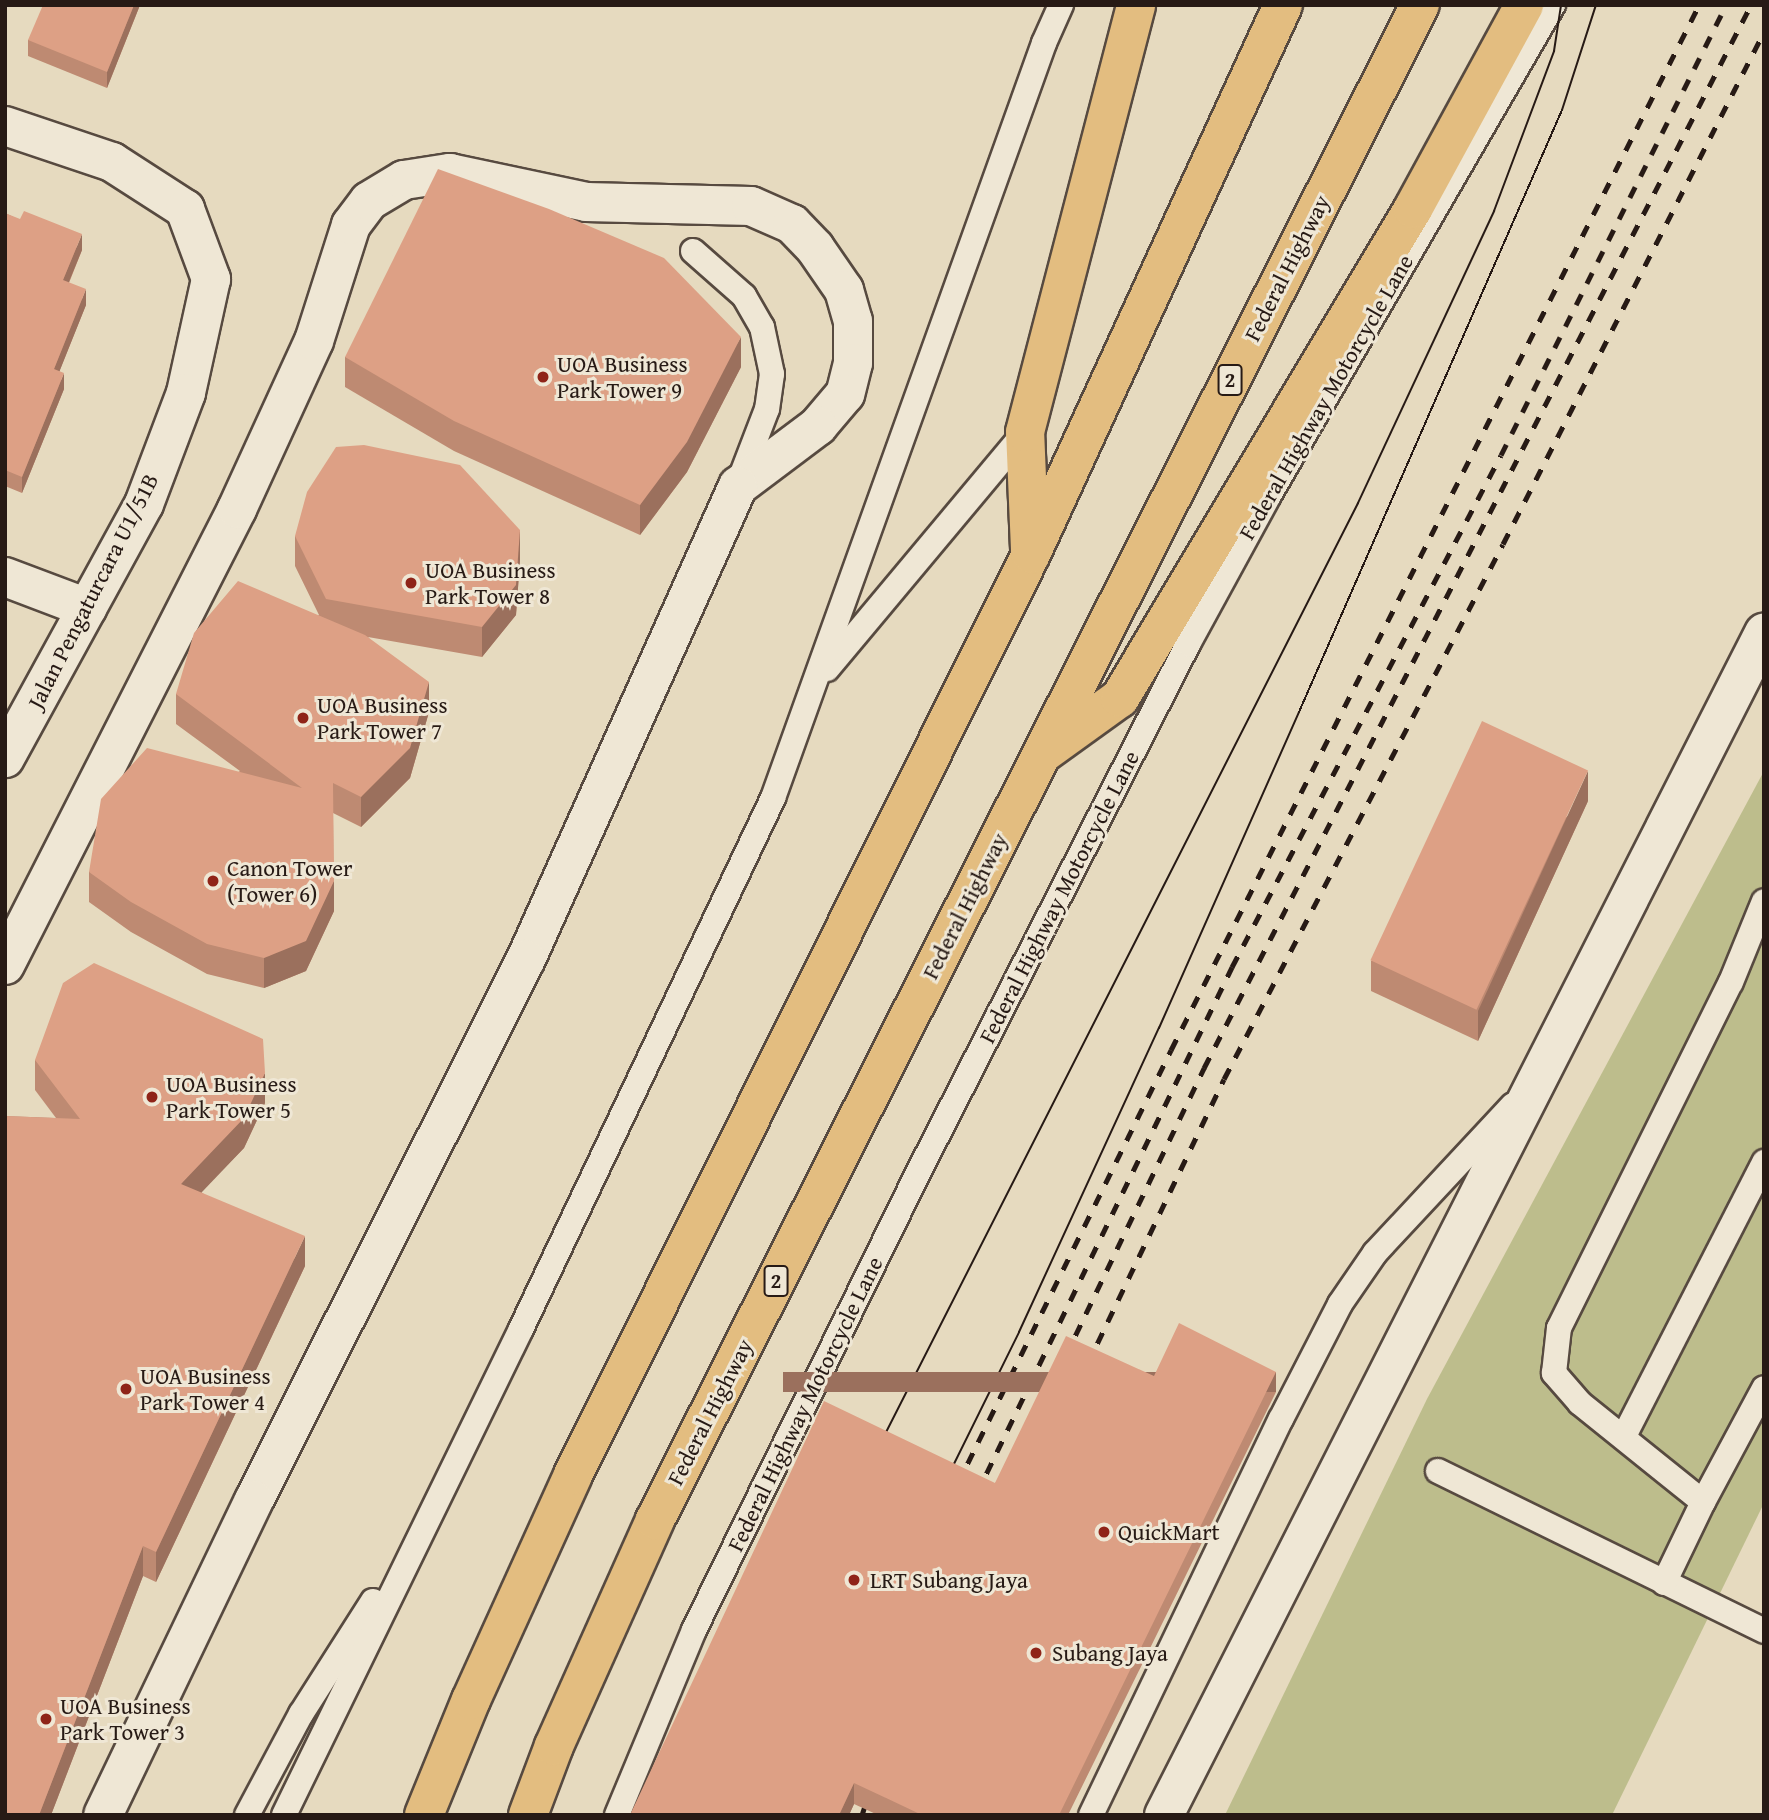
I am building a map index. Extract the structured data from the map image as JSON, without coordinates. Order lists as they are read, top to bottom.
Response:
{
  "streets": {
    "highway": ["Federal Highway", "2"],
    "street": ["Jalan Pengaturcara U1/51B"],
    "lane": ["Federal Highway Motorcycle Lane"]
  },
  "places": [
    "UOA Business Park Tower 9",
    "UOA Business Park Tower 8",
    "UOA Business Park Tower 7",
    "Canon Tower (Tower 6)",
    "UOA Business Park Tower 5",
    "UOA Business Park Tower 4",
    "QuickMart",
    "LRT Subang Jaya",
    "Subang Jaya",
    "UOA Business Park Tower 3"
  ]
}
